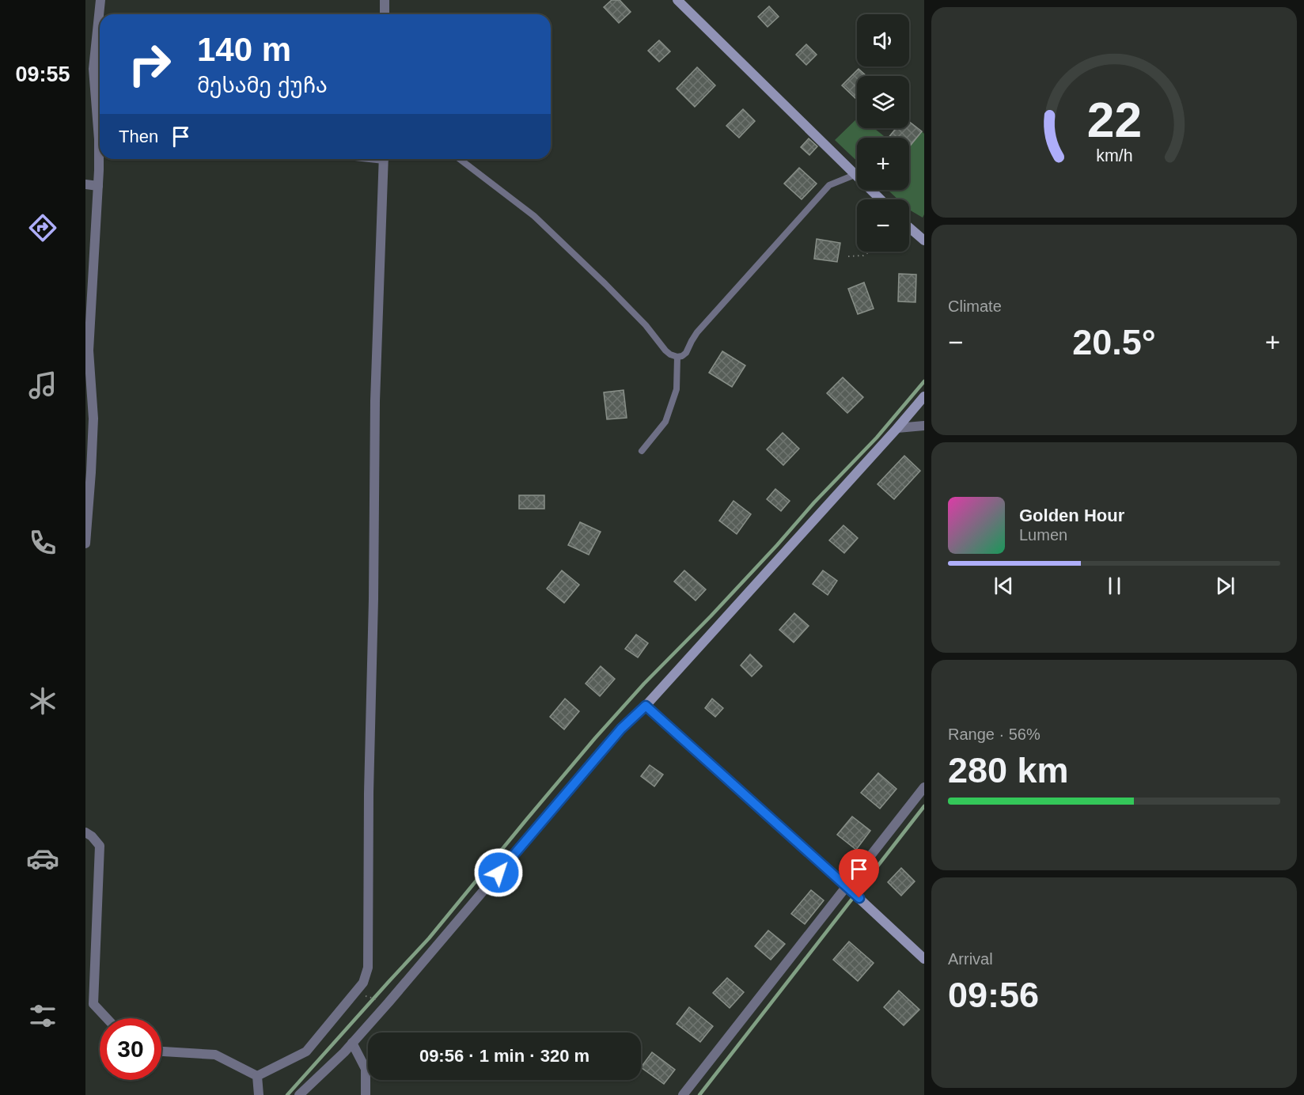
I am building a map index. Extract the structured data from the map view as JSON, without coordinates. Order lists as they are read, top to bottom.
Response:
{
  "page": {
    "tabs": "09:55",
    "map_buttons": ["+", "−"],
    "turn": ["140 m", "მესამე ქუჩა"],
    "then": "Then",
    "tile": [
      "Climate",
      ["Range · 56%", "280 km"],
      ["Arrival", "09:56"]
    ],
    "heat": ["−", "20.5°", "+"],
    "song": ["Golden Hour", "Lumen"],
    "limit": "30",
    "trip": "09:56 · 1 min · 320 m",
    "gauge": ["22", "km/h"]
  }
}
